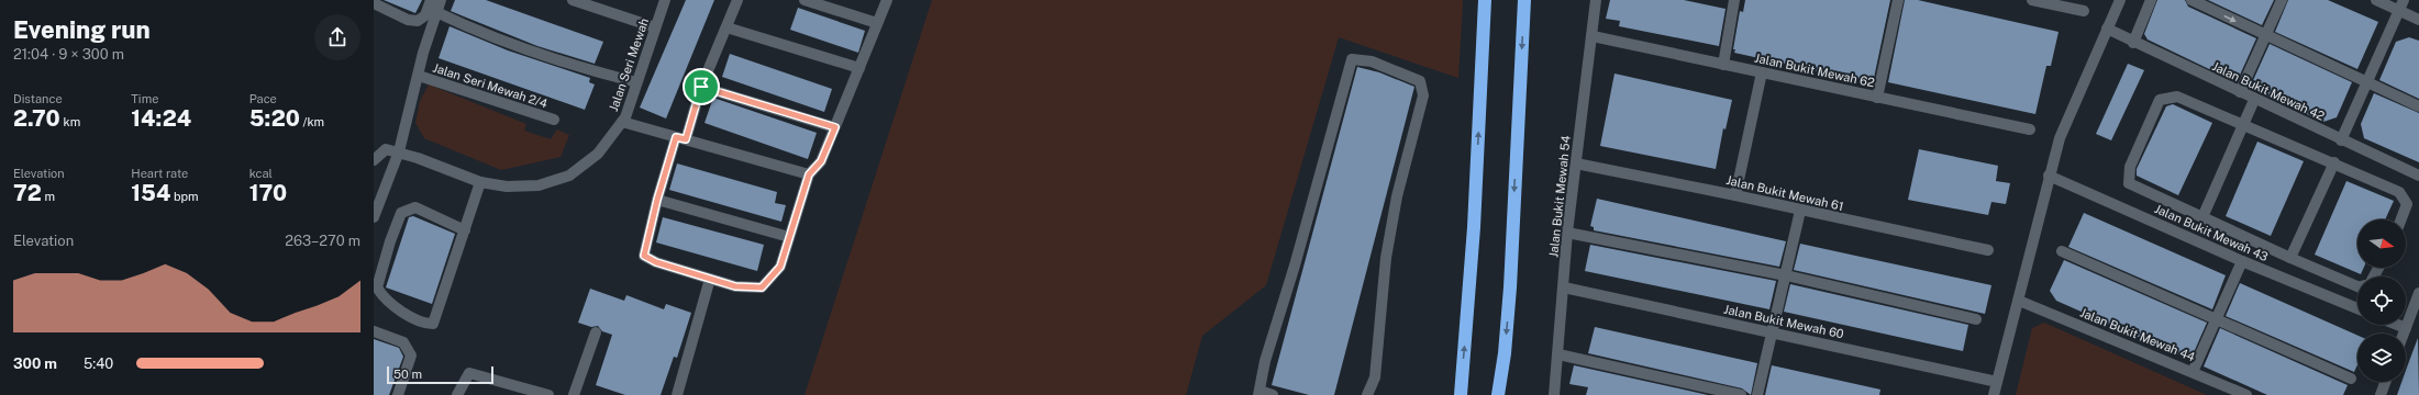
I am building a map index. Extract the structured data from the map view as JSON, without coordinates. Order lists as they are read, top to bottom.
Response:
{
  "streets": {
    "street": [
      "Jalan Seri Mewah",
      "Jalan Bukit Mewah 62",
      "Jalan Seri Mewah 2/4",
      "Jalan Bukit Mewah 42",
      "Jalan Bukit Mewah 61",
      "Jalan Bukit Mewah 54",
      "Jalan Bukit Mewah 43",
      "Jalan Bukit Mewah 60",
      "Jalan Bukit Mewah 44"
    ]
  },
  "crossings": [
    ["Jalan Bukit Mewah 62", "Jalan Bukit Mewah 54"],
    ["Jalan Bukit Mewah 61", "Jalan Bukit Mewah 54"],
    ["Jalan Bukit Mewah 54", "Jalan Bukit Mewah 60"]
  ],
  "scale_bar": "50 m",
  "north": "right",
  "page": {
    "heading": ["Evening run", "21:04 · 9 × 300 m"],
    "stats": [
      ["Distance", "2.70 km"],
      ["Time", "14:24"],
      ["Pace", "5:20 /km"],
      ["Elevation", "72 m"],
      ["Heart rate", "154 bpm"],
      ["kcal", "170"]
    ],
    "chart": ["Elevation", "263–270 m"],
    "list": [
      {
        "name": "300 m",
        "note": "5:40"
      }
    ],
    "scale": "50 m"
  }
}
